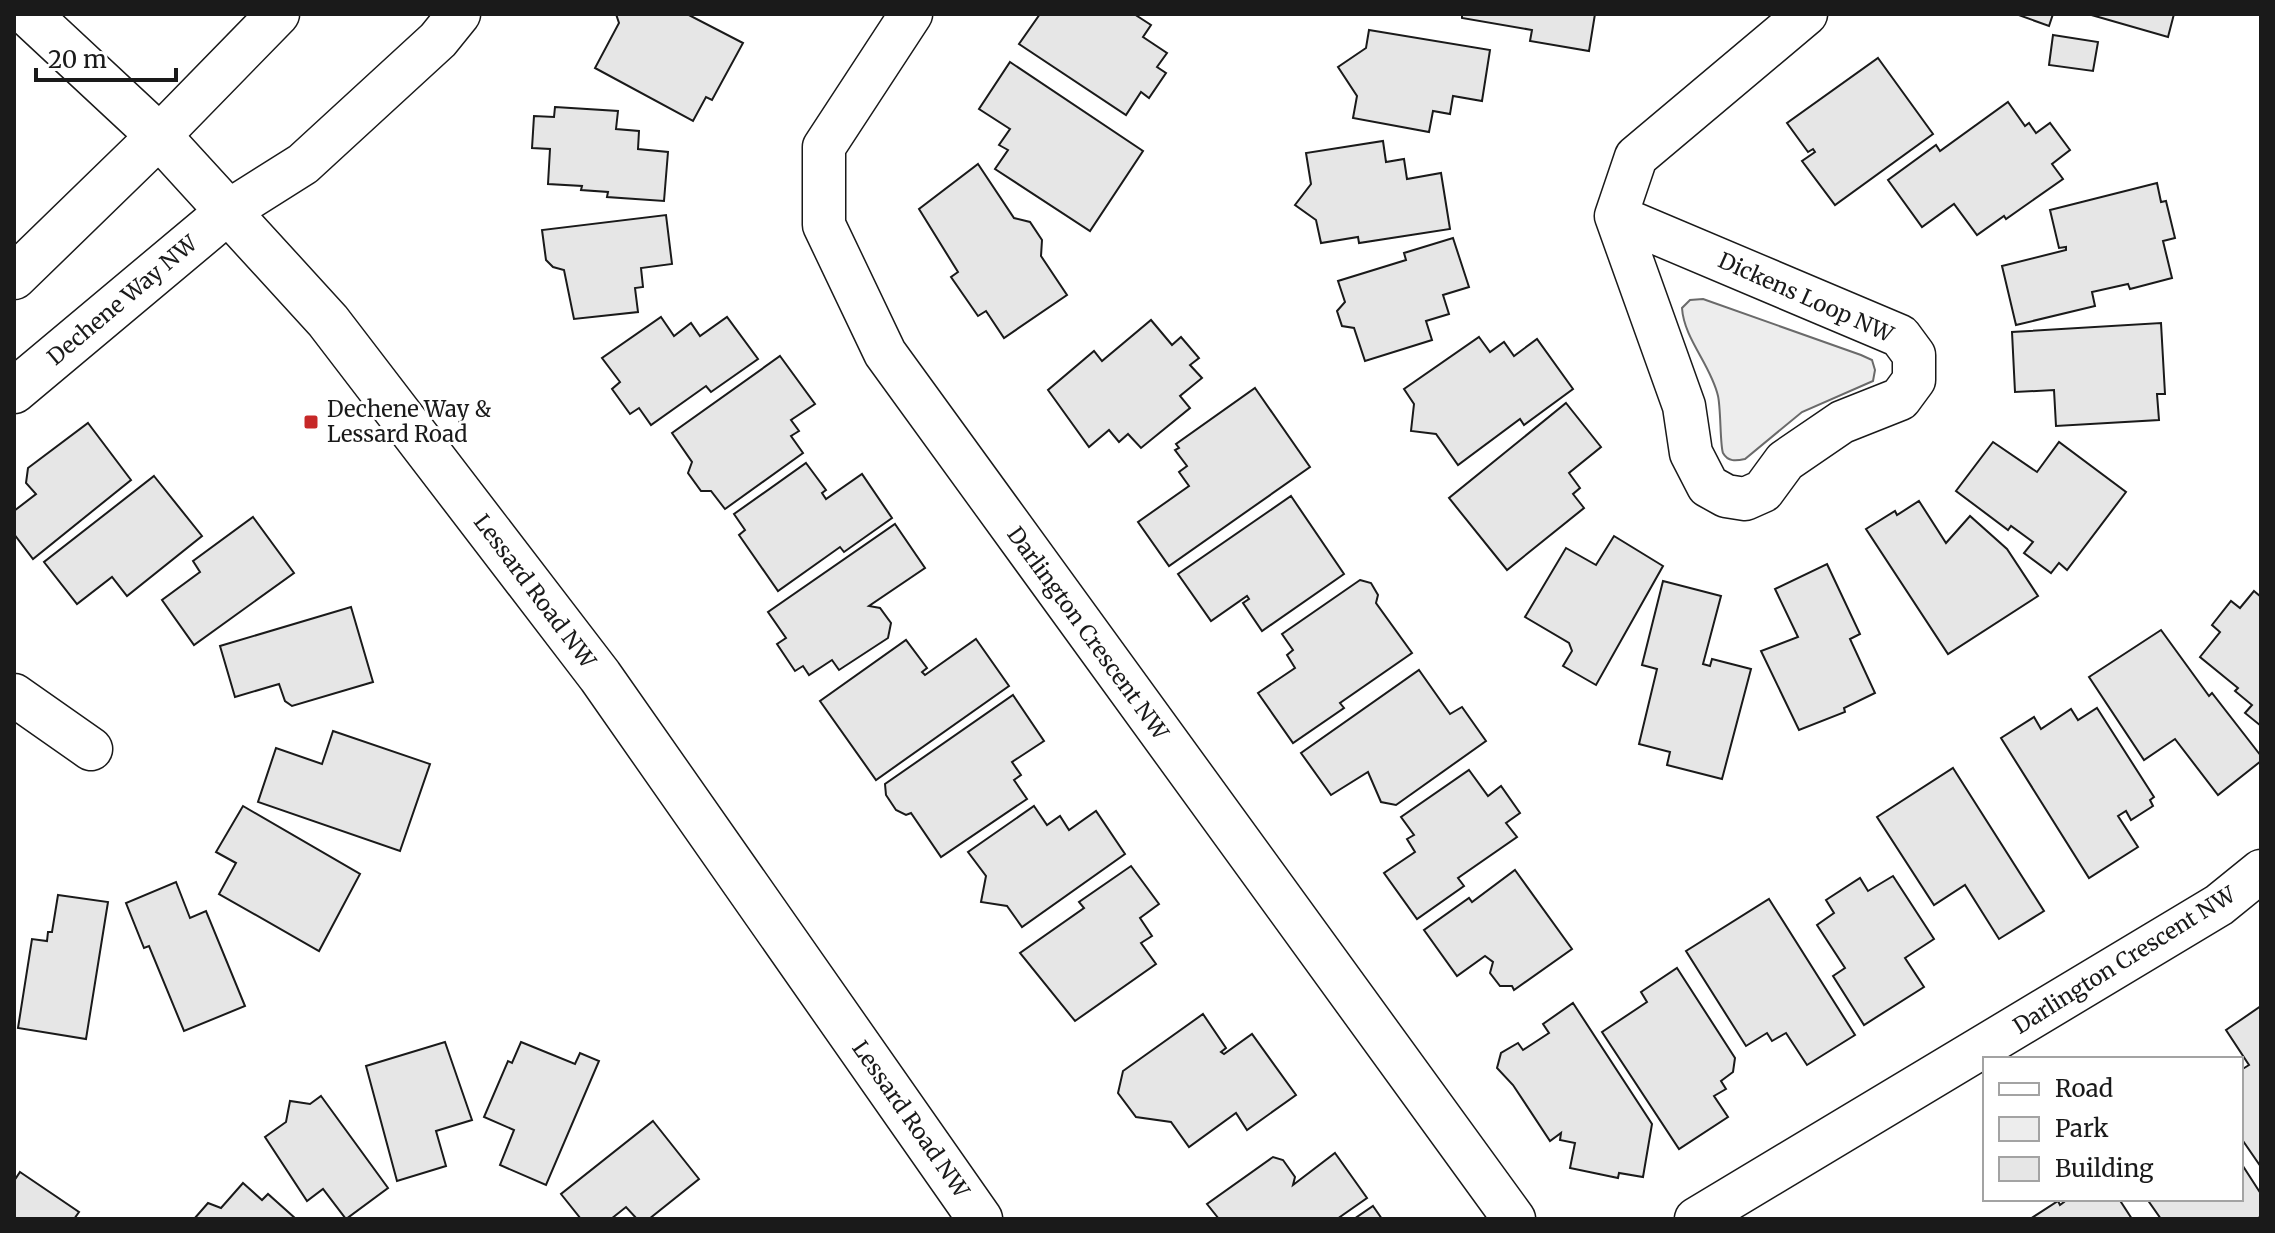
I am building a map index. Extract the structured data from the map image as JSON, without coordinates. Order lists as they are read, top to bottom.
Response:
{
  "streets": {
    "main road": ["Dechene Way NW", "Lessard Road NW"],
    "street": ["Dickens Loop NW", "Darlington Crescent NW"]
  },
  "crossings": [
    ["Dechene Way NW", "Lessard Road NW"]
  ],
  "places": {
    "transit": ["Dechene Way & Lessard Road"]
  },
  "legend": ["Road", "Park", "Building"],
  "scale_bar": "20 m"
}
